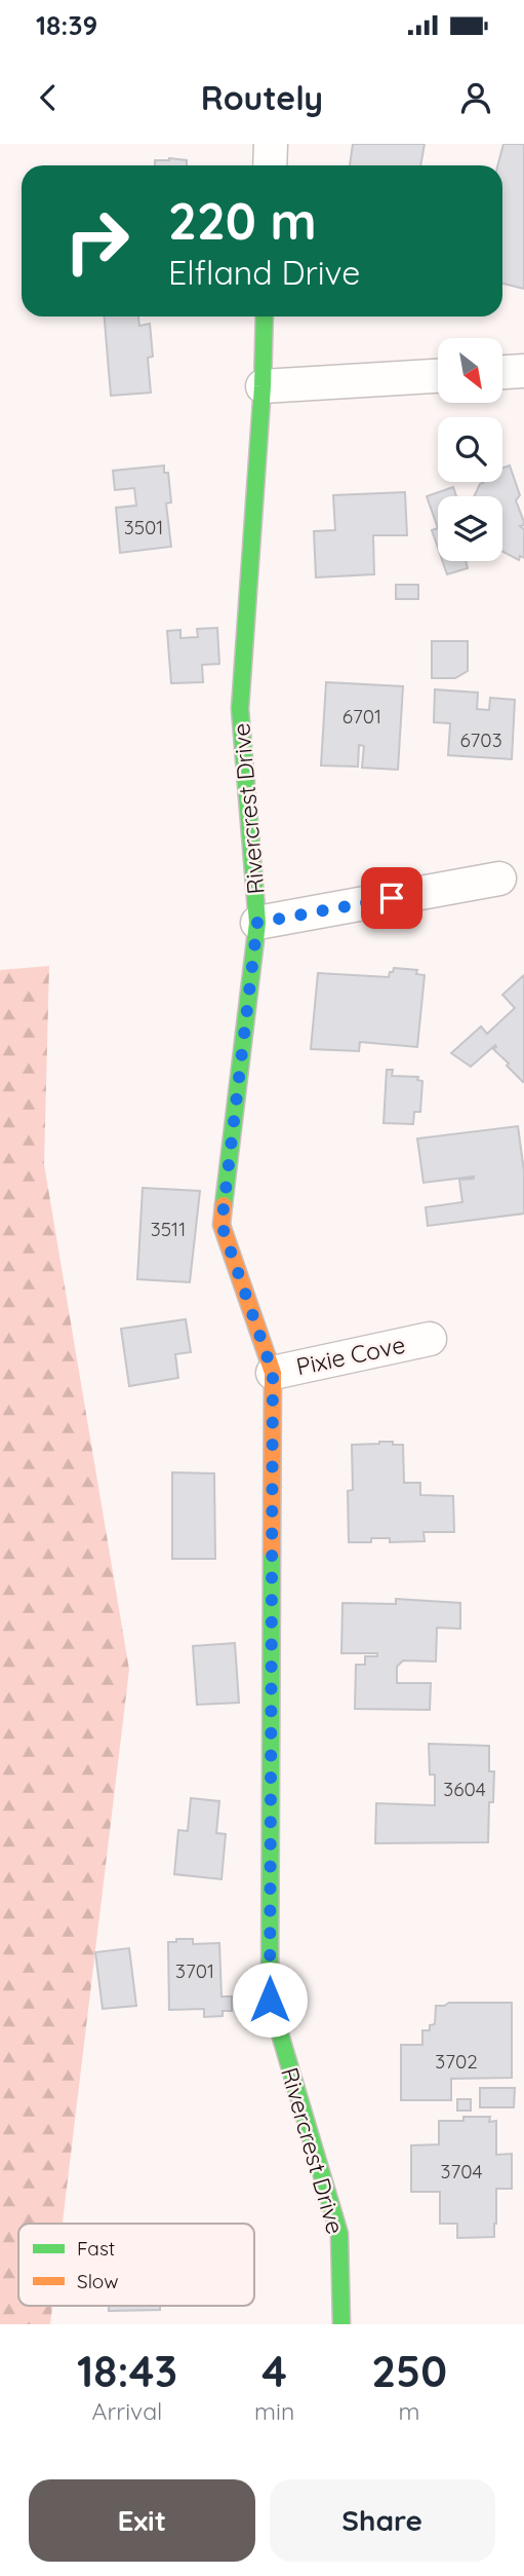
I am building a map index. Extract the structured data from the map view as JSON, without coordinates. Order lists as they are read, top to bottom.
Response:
{
  "streets": {
    "street": ["Rivercrest Drive", "Pixie Cove"]
  },
  "crossings": [
    ["Rivercrest Drive", "Pixie Cove"]
  ],
  "house_numbers": [
    "3501",
    "6701",
    "6703",
    "3511",
    "3604",
    "3701",
    "3702",
    "3704"
  ],
  "legend": ["Fast", "Slow"],
  "north": "bottom right",
  "page": {
    "status": "18:39",
    "header": "Routely",
    "turn": ["220 m", "Elfland Drive"],
    "eta": [
      "18:43",
      "Arrival",
      "4",
      "min",
      "250",
      "m"
    ],
    "buttons": ["Exit", "Share"]
  }
}
